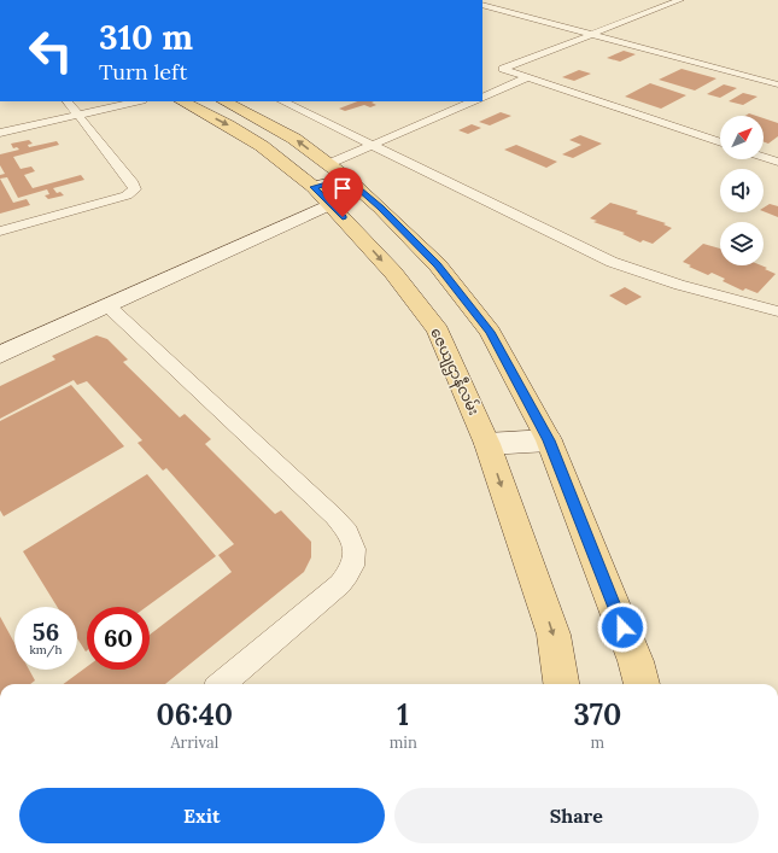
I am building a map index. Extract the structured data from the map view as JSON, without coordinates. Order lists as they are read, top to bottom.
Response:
{
  "streets": {
    "main road": ["ဇေယျဌာနီလမ်း"]
  },
  "north": "top right",
  "page": {
    "turn": ["310 m", "Turn left"],
    "speed": "56 km/h",
    "limit": "60",
    "eta": [
      "06:40",
      "Arrival",
      "1",
      "min",
      "370",
      "m"
    ],
    "buttons": ["Exit", "Share"]
  }
}
